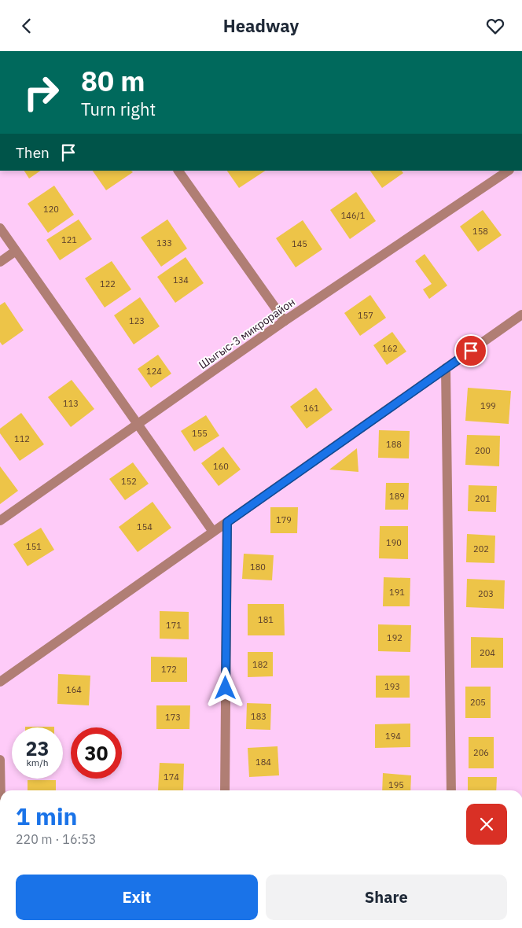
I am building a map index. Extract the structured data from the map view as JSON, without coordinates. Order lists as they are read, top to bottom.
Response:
{
  "streets": {
    "street": ["Шыгыс-3 микрорайон"]
  },
  "house_numbers": [
    "120",
    "146/1",
    "158",
    "121",
    "133",
    "145",
    "134",
    "122",
    "157",
    "123",
    "162",
    "124",
    "113",
    "199",
    "161",
    "155",
    "112",
    "188",
    "200",
    "160",
    "152",
    "189",
    "201",
    "179",
    "154",
    "190",
    "151",
    "202",
    "180",
    "191",
    "203",
    "181",
    "171",
    "192",
    "204",
    "182",
    "172",
    "193",
    "164",
    "205",
    "183",
    "173",
    "194",
    "206",
    "184",
    "174",
    "195"
  ],
  "page": {
    "header": "Headway",
    "turn": ["80 m", "Turn right"],
    "then": "Then",
    "speed": "23 km/h",
    "limit": "30",
    "heading": ["1 min", "220 m · 16:53"],
    "buttons": ["Exit", "Share"]
  }
}
